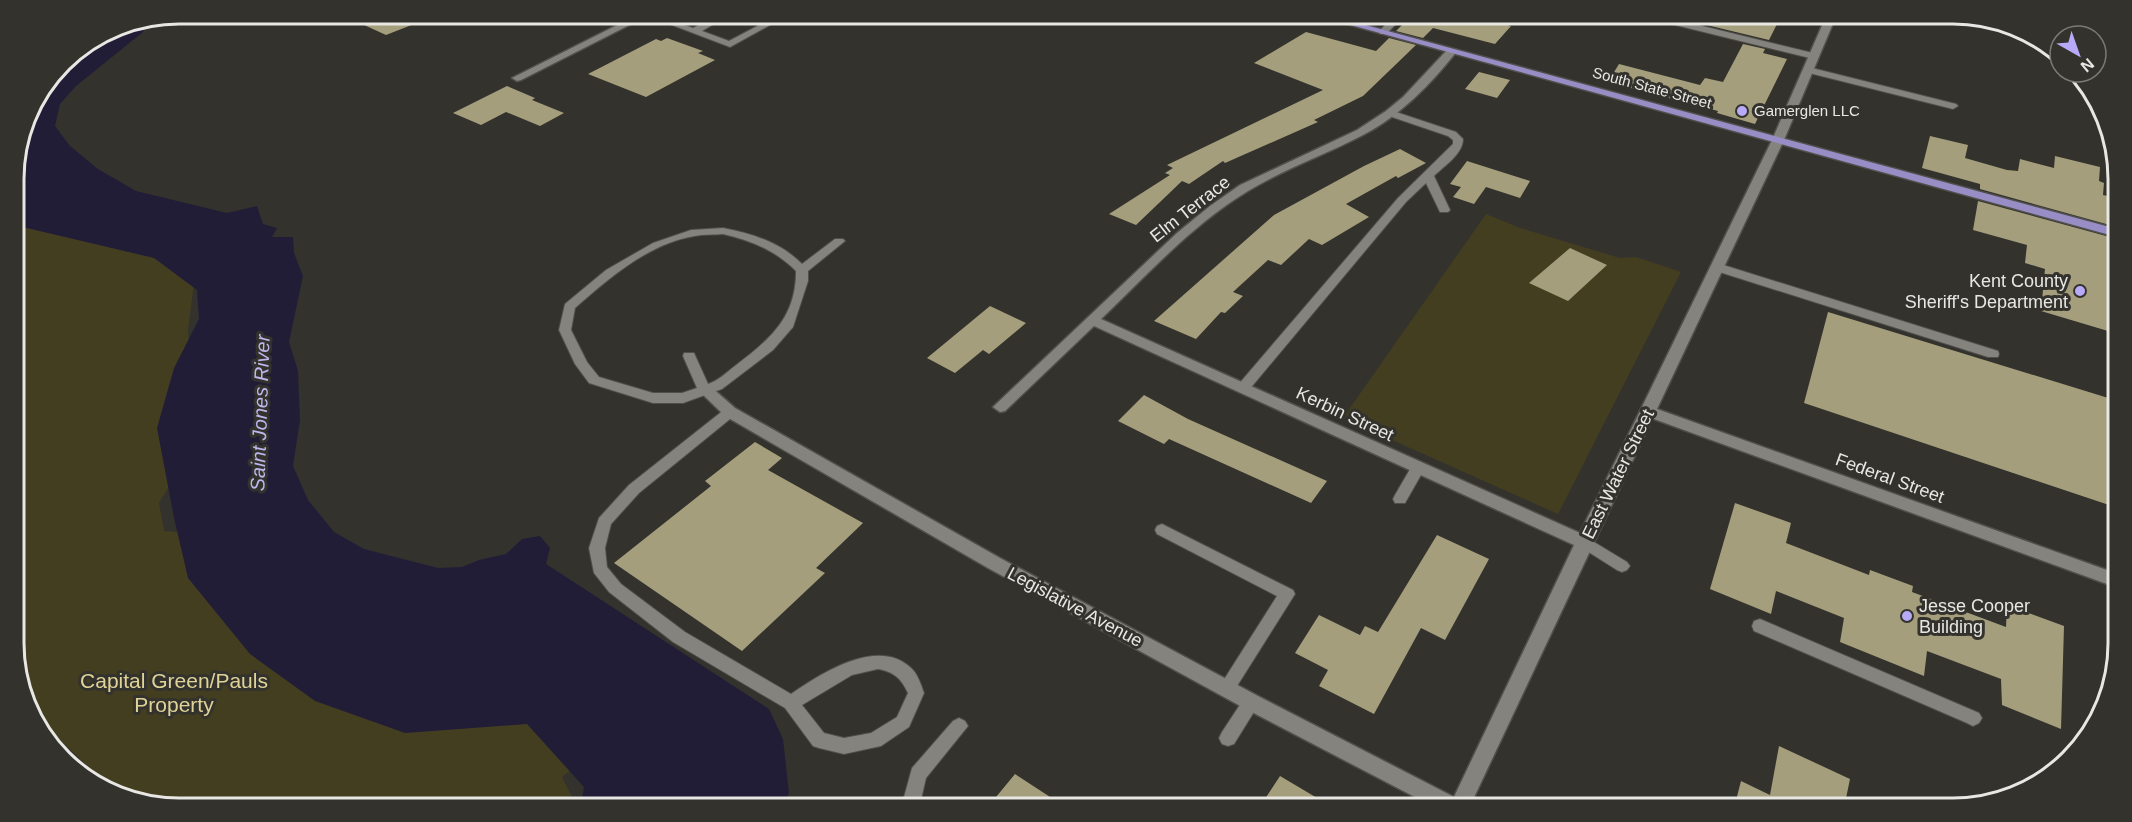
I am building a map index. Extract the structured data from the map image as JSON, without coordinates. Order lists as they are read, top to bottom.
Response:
{
  "streets": {
    "main road": ["South State Street"],
    "street": [
      "Elm Terrace",
      "Kerbin Street",
      "East Water Street",
      "Federal Street",
      "Legislative Avenue"
    ]
  },
  "crossings": [
    ["South State Street", "Elm Terrace"],
    ["South State Street", "East Water Street"],
    ["Elm Terrace", "Kerbin Street"],
    ["Kerbin Street", "East Water Street"],
    ["East Water Street", "Federal Street"]
  ],
  "water": ["Saint Jones River"],
  "parks": ["Capital Green/Pauls Property"],
  "places": ["Gamerglen LLC", "Kent County Sheriff's Department", "Jesse Cooper Building"],
  "north": "bottom right"
}
